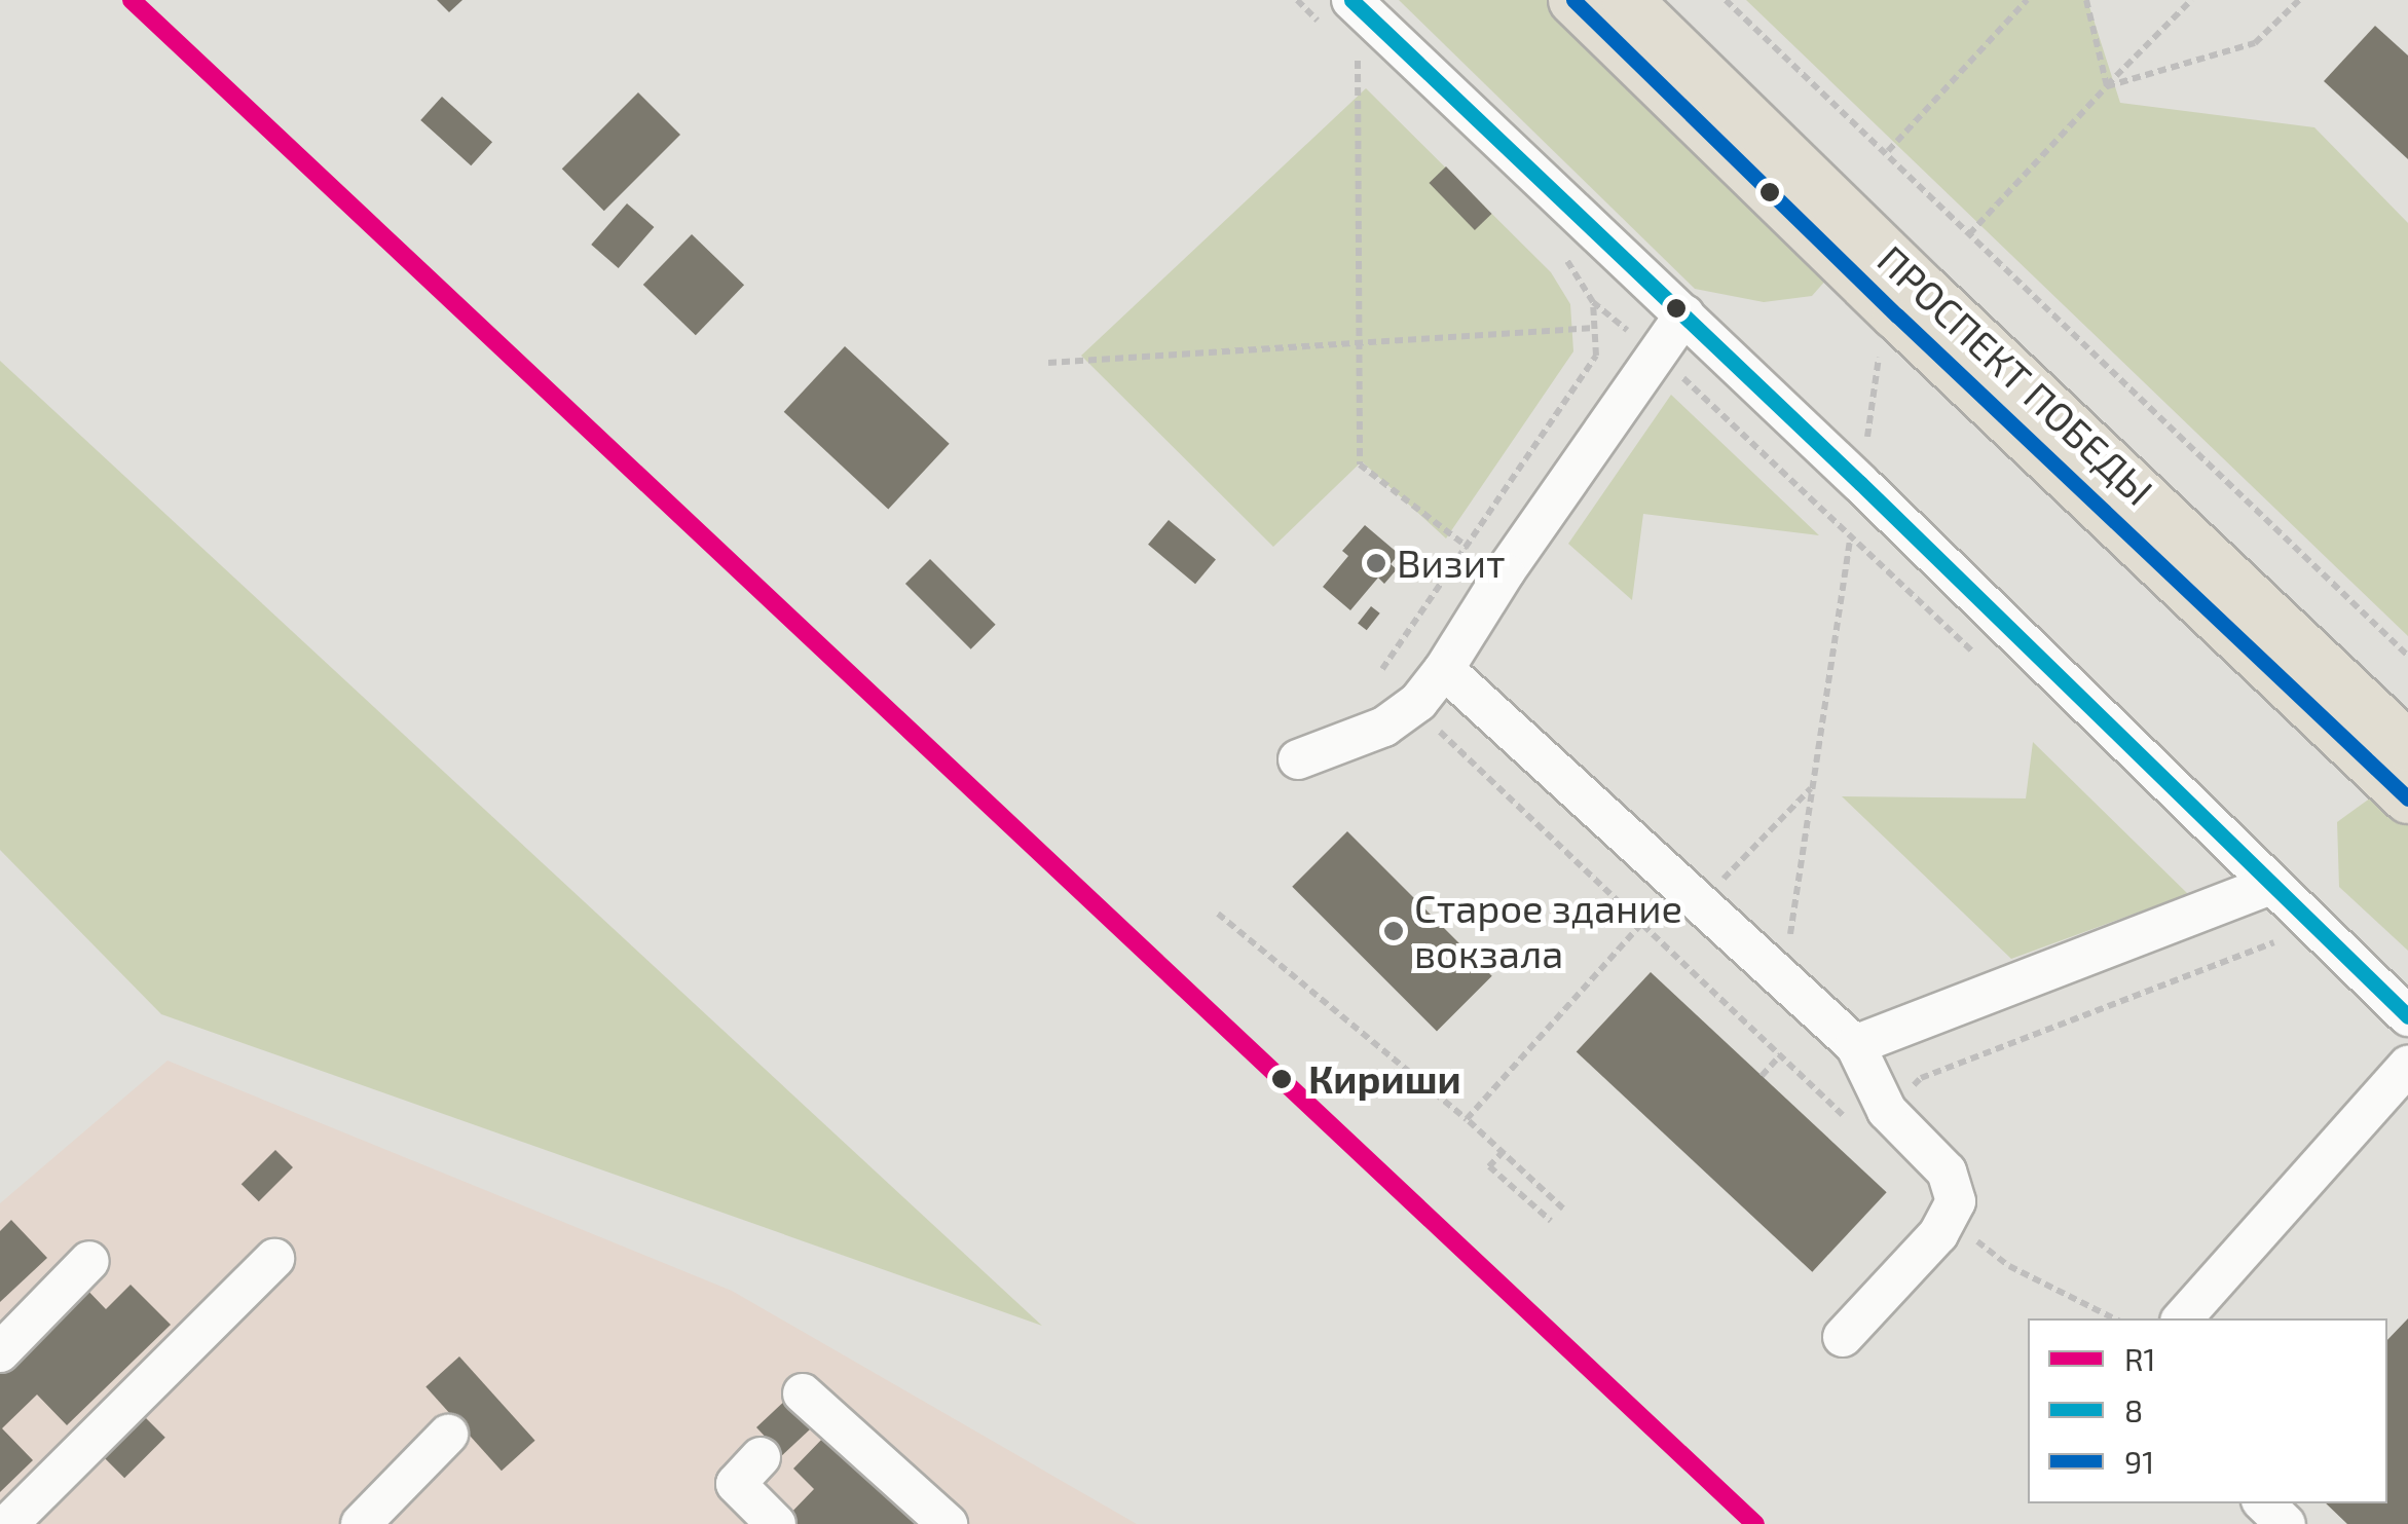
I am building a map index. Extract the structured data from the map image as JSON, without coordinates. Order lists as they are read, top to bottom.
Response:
{
  "streets": {
    "main road": ["ПРОСПЕКТ ПОБЕДЫ"]
  },
  "places": ["Визит", "Старое здание вокзала", "Кириши"],
  "lines": ["transit line R1", "transit line 8", "transit line 91"],
  "legend": ["R1", "8", "91"]
}
